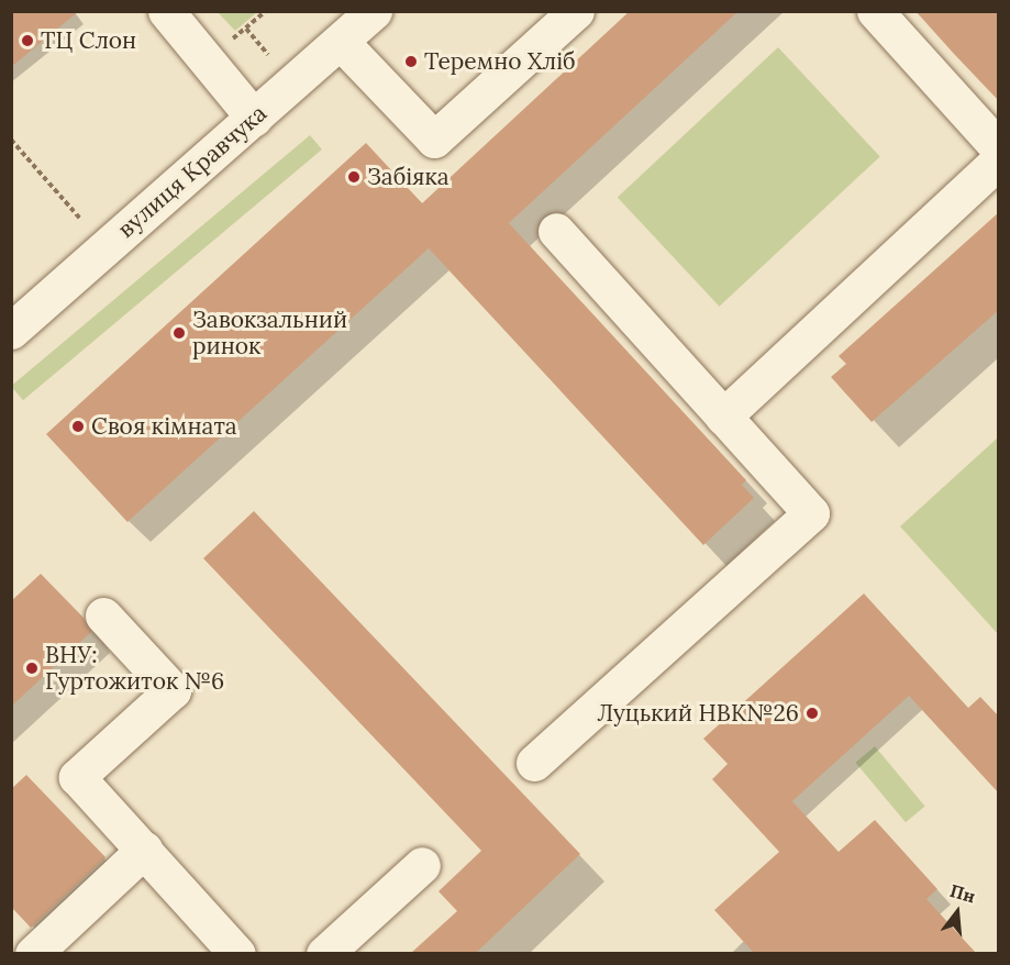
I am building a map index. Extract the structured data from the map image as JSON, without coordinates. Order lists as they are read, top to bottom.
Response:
{
  "streets": {
    "street": ["вулиця Кравчука"]
  },
  "places": [
    "ТЦ Слон",
    "Теремно Хліб",
    "Забіяка",
    "Завокзальний ринок",
    "Своя кімната",
    "ВНУ: Гуртожиток №6",
    "Луцький НВК№26"
  ],
  "north": "top"
}
